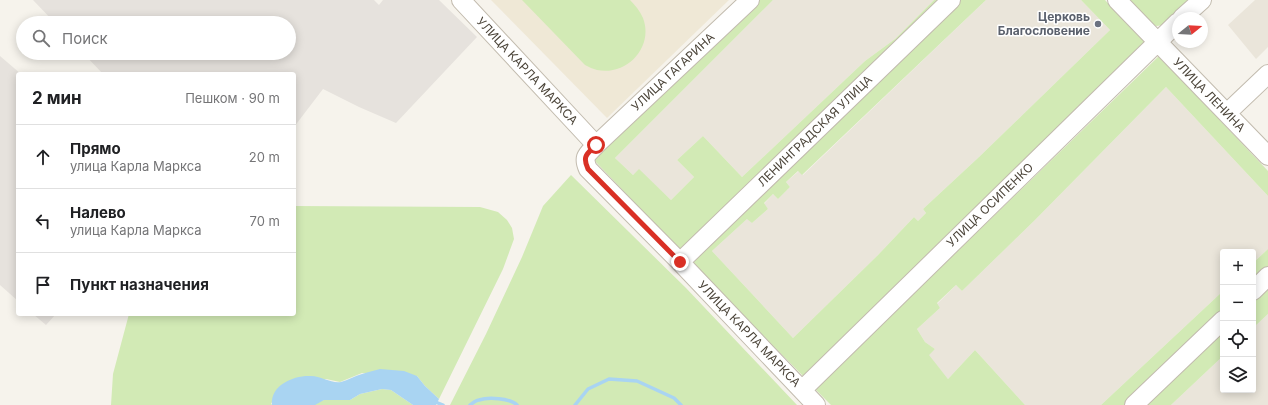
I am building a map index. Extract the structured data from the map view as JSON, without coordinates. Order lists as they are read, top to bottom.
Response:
{
  "streets": {
    "street": [
      "УЛИЦА КАРЛА МАРКСА",
      "УЛИЦА ГАГАРИНА",
      "УЛИЦА ЛЕНИНА",
      "ЛЕНИНГРАДСКАЯ УЛИЦА",
      "УЛИЦА ОСИПЕНКО"
    ]
  },
  "crossings": [
    ["УЛИЦА КАРЛА МАРКСА", "УЛИЦА ГАГАРИНА"],
    ["УЛИЦА КАРЛА МАРКСА", "ЛЕНИНГРАДСКАЯ УЛИЦА"],
    ["УЛИЦА КАРЛА МАРКСА", "УЛИЦА ОСИПЕНКО"],
    ["УЛИЦА ЛЕНИНА", "УЛИЦА ОСИПЕНКО"]
  ],
  "places": ["Церковь Благословение"],
  "north": "right",
  "page": {
    "search": "Поиск",
    "heading": ["2 мин", "Пешком · 90 m"],
    "list": [
      ["Прямо", "улица Карла Маркса", "20 m"],
      ["Налево", "улица Карла Маркса", "70 m"],
      "Пункт назначения"
    ],
    "map_buttons": ["+", "−"]
  }
}
